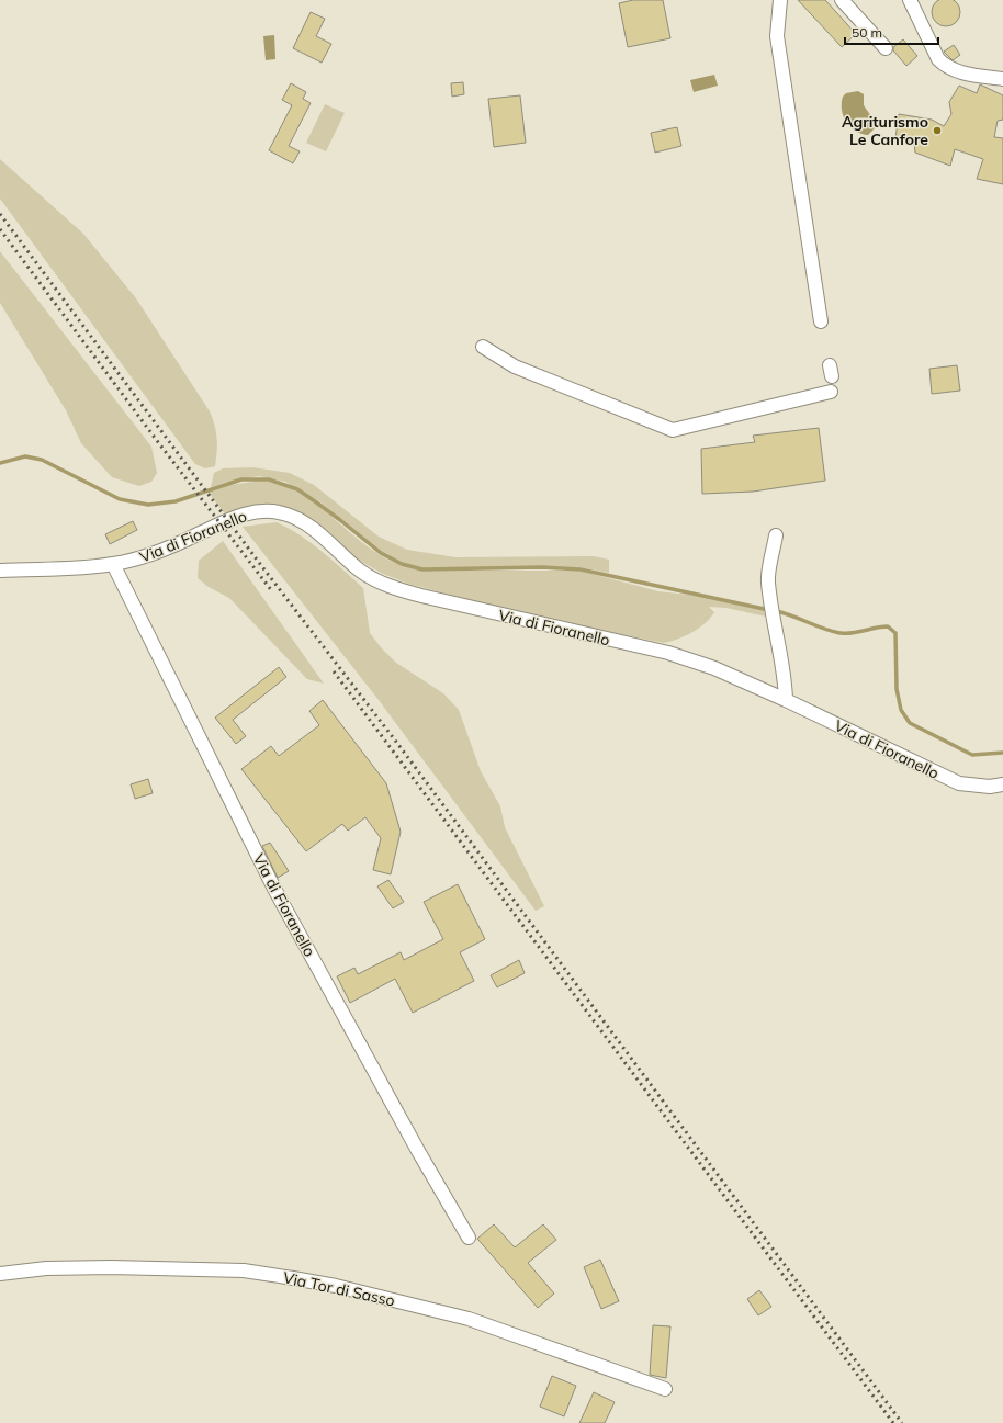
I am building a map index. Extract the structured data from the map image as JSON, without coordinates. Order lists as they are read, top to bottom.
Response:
{
  "streets": {
    "street": ["Via di Fioranello", "Via Tor di Sasso"]
  },
  "places": ["Agriturismo Le Canfore"],
  "scale_bar": "50 m"
}
